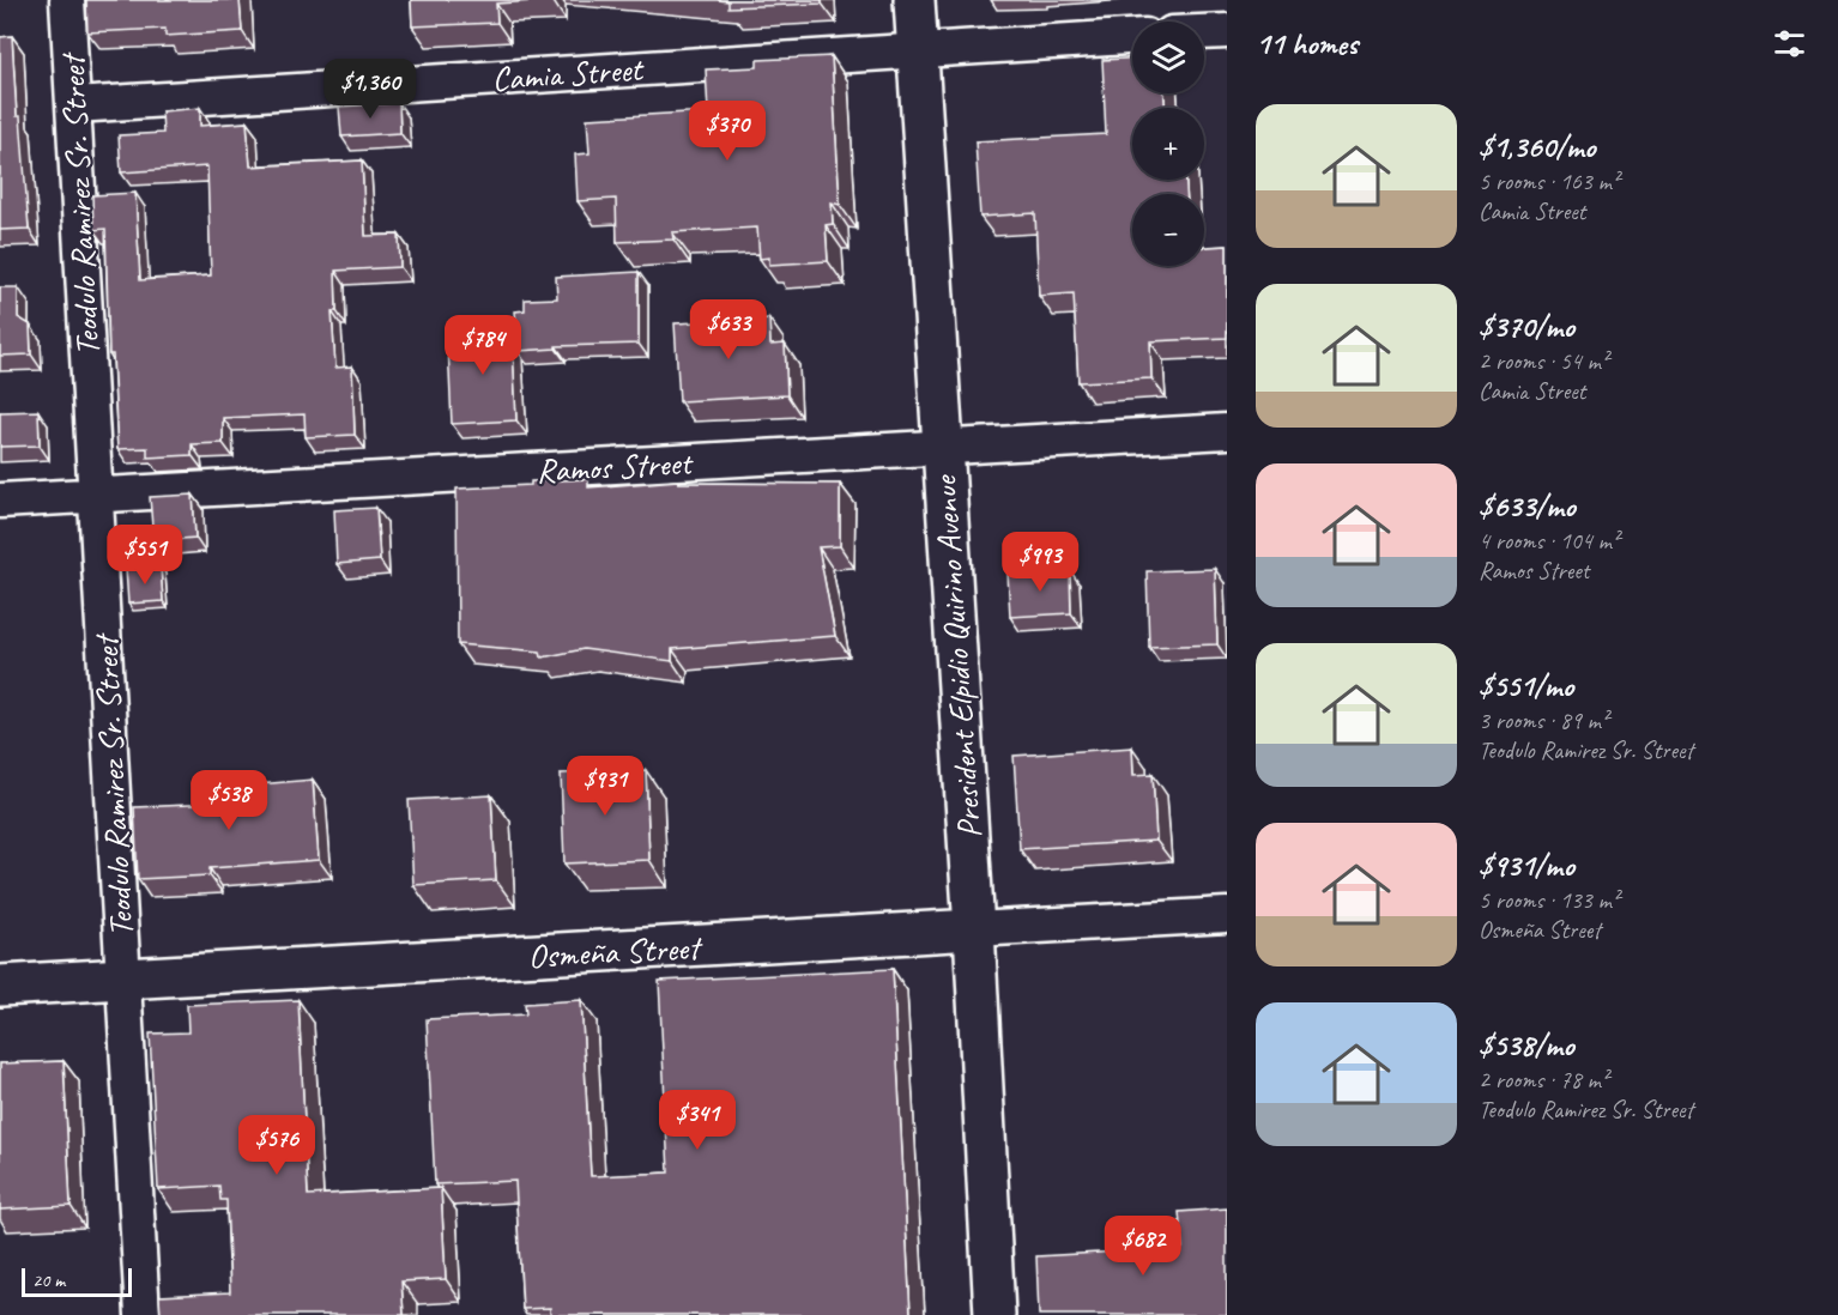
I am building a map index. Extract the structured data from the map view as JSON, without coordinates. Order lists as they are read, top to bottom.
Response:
{
  "streets": {
    "street": [
      "Camia Street",
      "Teodulo Ramirez Sr. Street",
      "Ramos Street",
      "President Elpidio Quirino Avenue",
      "Osmeña Street"
    ]
  },
  "crossings": [
    ["Camia Street", "Teodulo Ramirez Sr. Street"],
    ["Camia Street", "President Elpidio Quirino Avenue"],
    ["Teodulo Ramirez Sr. Street", "Ramos Street"],
    ["Teodulo Ramirez Sr. Street", "Osmeña Street"],
    ["Ramos Street", "President Elpidio Quirino Avenue"],
    ["President Elpidio Quirino Avenue", "Osmeña Street"]
  ],
  "scale_bar": "20 m",
  "page": {
    "heading": "11 homes",
    "map_buttons": ["+", "−"],
    "price": [
      "$1,360",
      "$370",
      "$633",
      "$784",
      "$551",
      "$993",
      "$931",
      "$538",
      "$341",
      "$576",
      "$682"
    ],
    "list": [
      {
        "name": "$1,360/mo",
        "note": "5 rooms · 163 m² · Camia Street"
      },
      {
        "name": "$370/mo",
        "note": "2 rooms · 54 m² · Camia Street"
      },
      {
        "name": "$633/mo",
        "note": "4 rooms · 104 m² · Ramos Street"
      },
      {
        "name": "$551/mo",
        "note": "3 rooms · 89 m² · Teodulo Ramirez Sr. Street"
      },
      {
        "name": "$931/mo",
        "note": "5 rooms · 133 m² · Osmeña Street"
      },
      {
        "name": "$538/mo",
        "note": "2 rooms · 78 m² · Teodulo Ramirez Sr. Street"
      }
    ],
    "scale": "20 m"
  }
}
